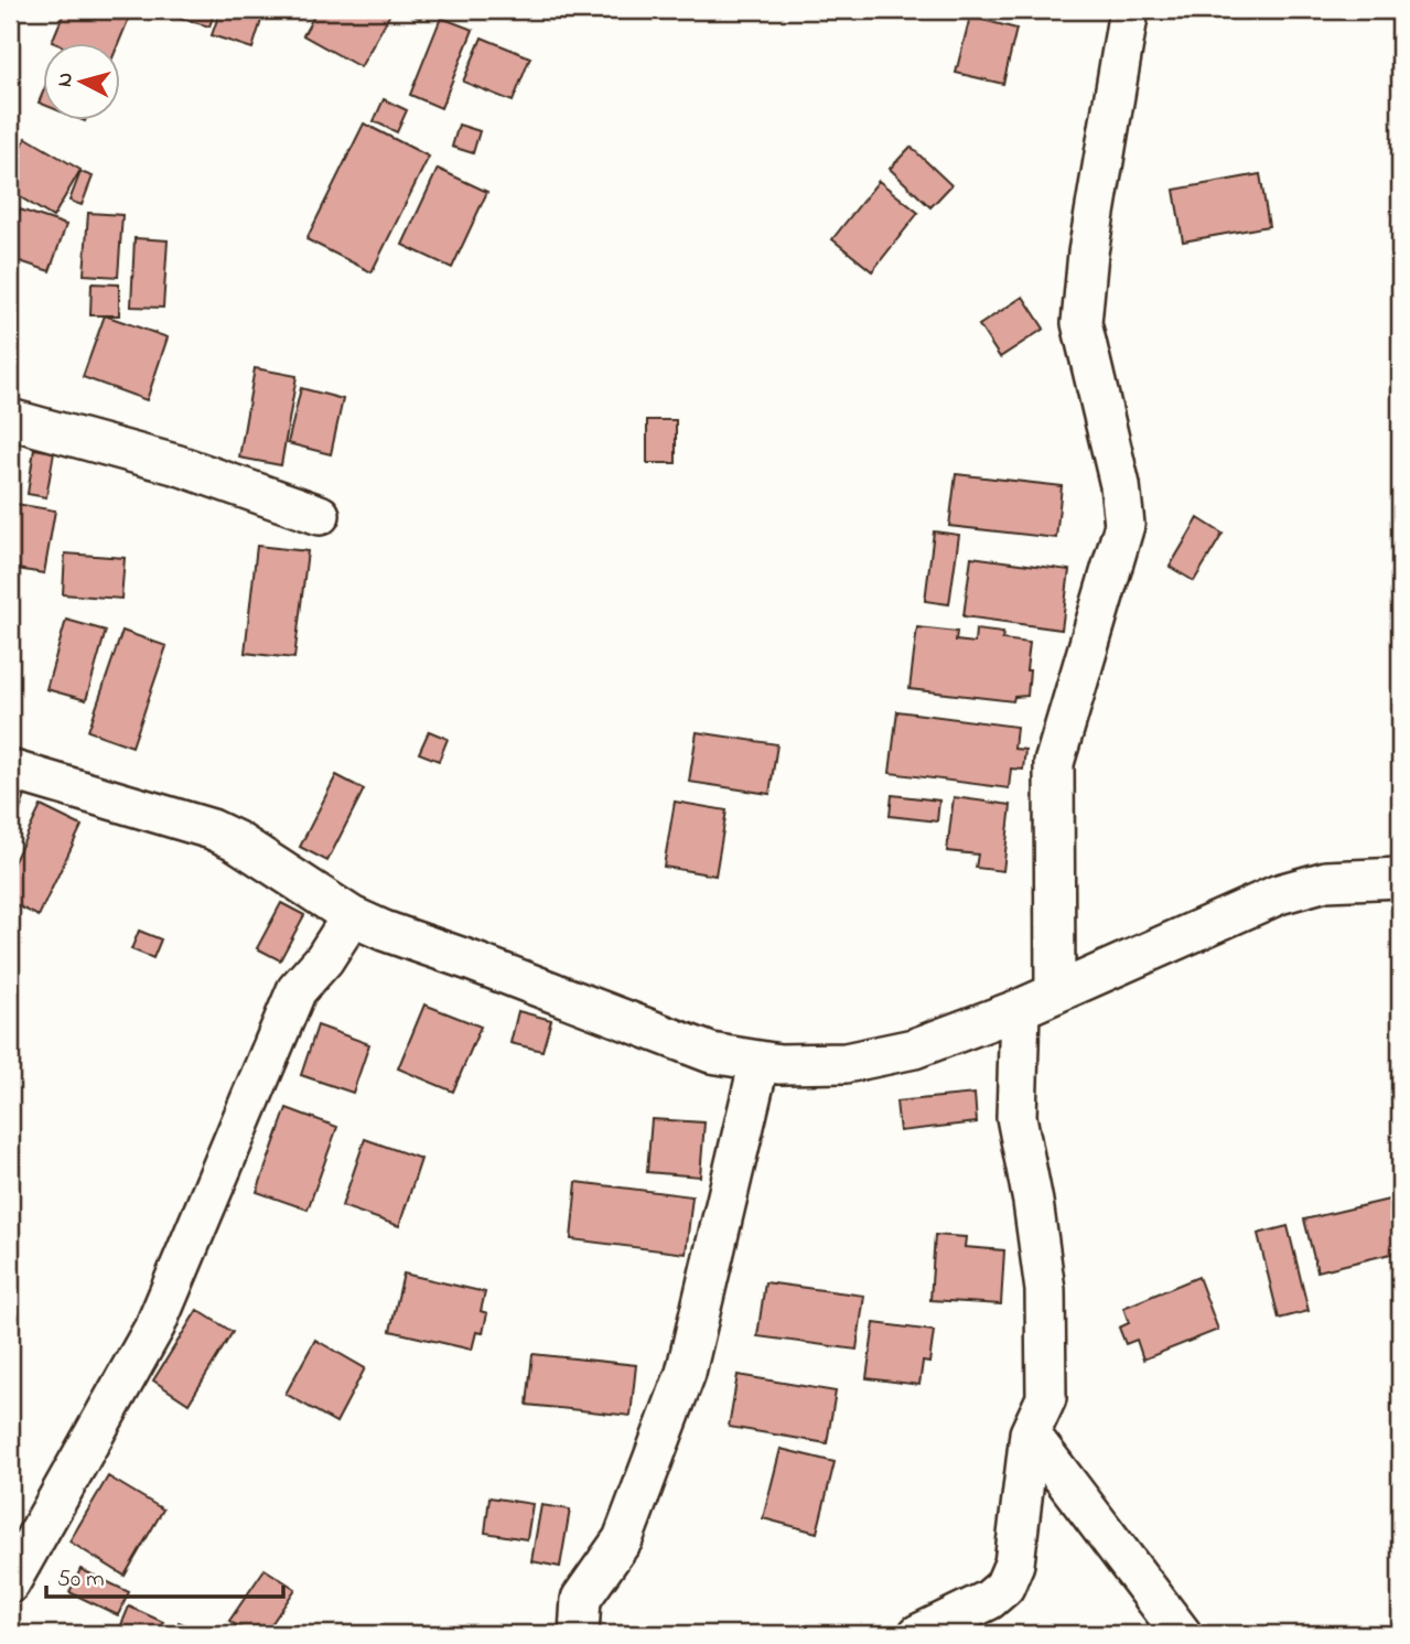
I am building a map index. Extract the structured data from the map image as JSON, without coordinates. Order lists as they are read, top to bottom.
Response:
{
  "scale_bar": "50 m",
  "north": "left"
}
